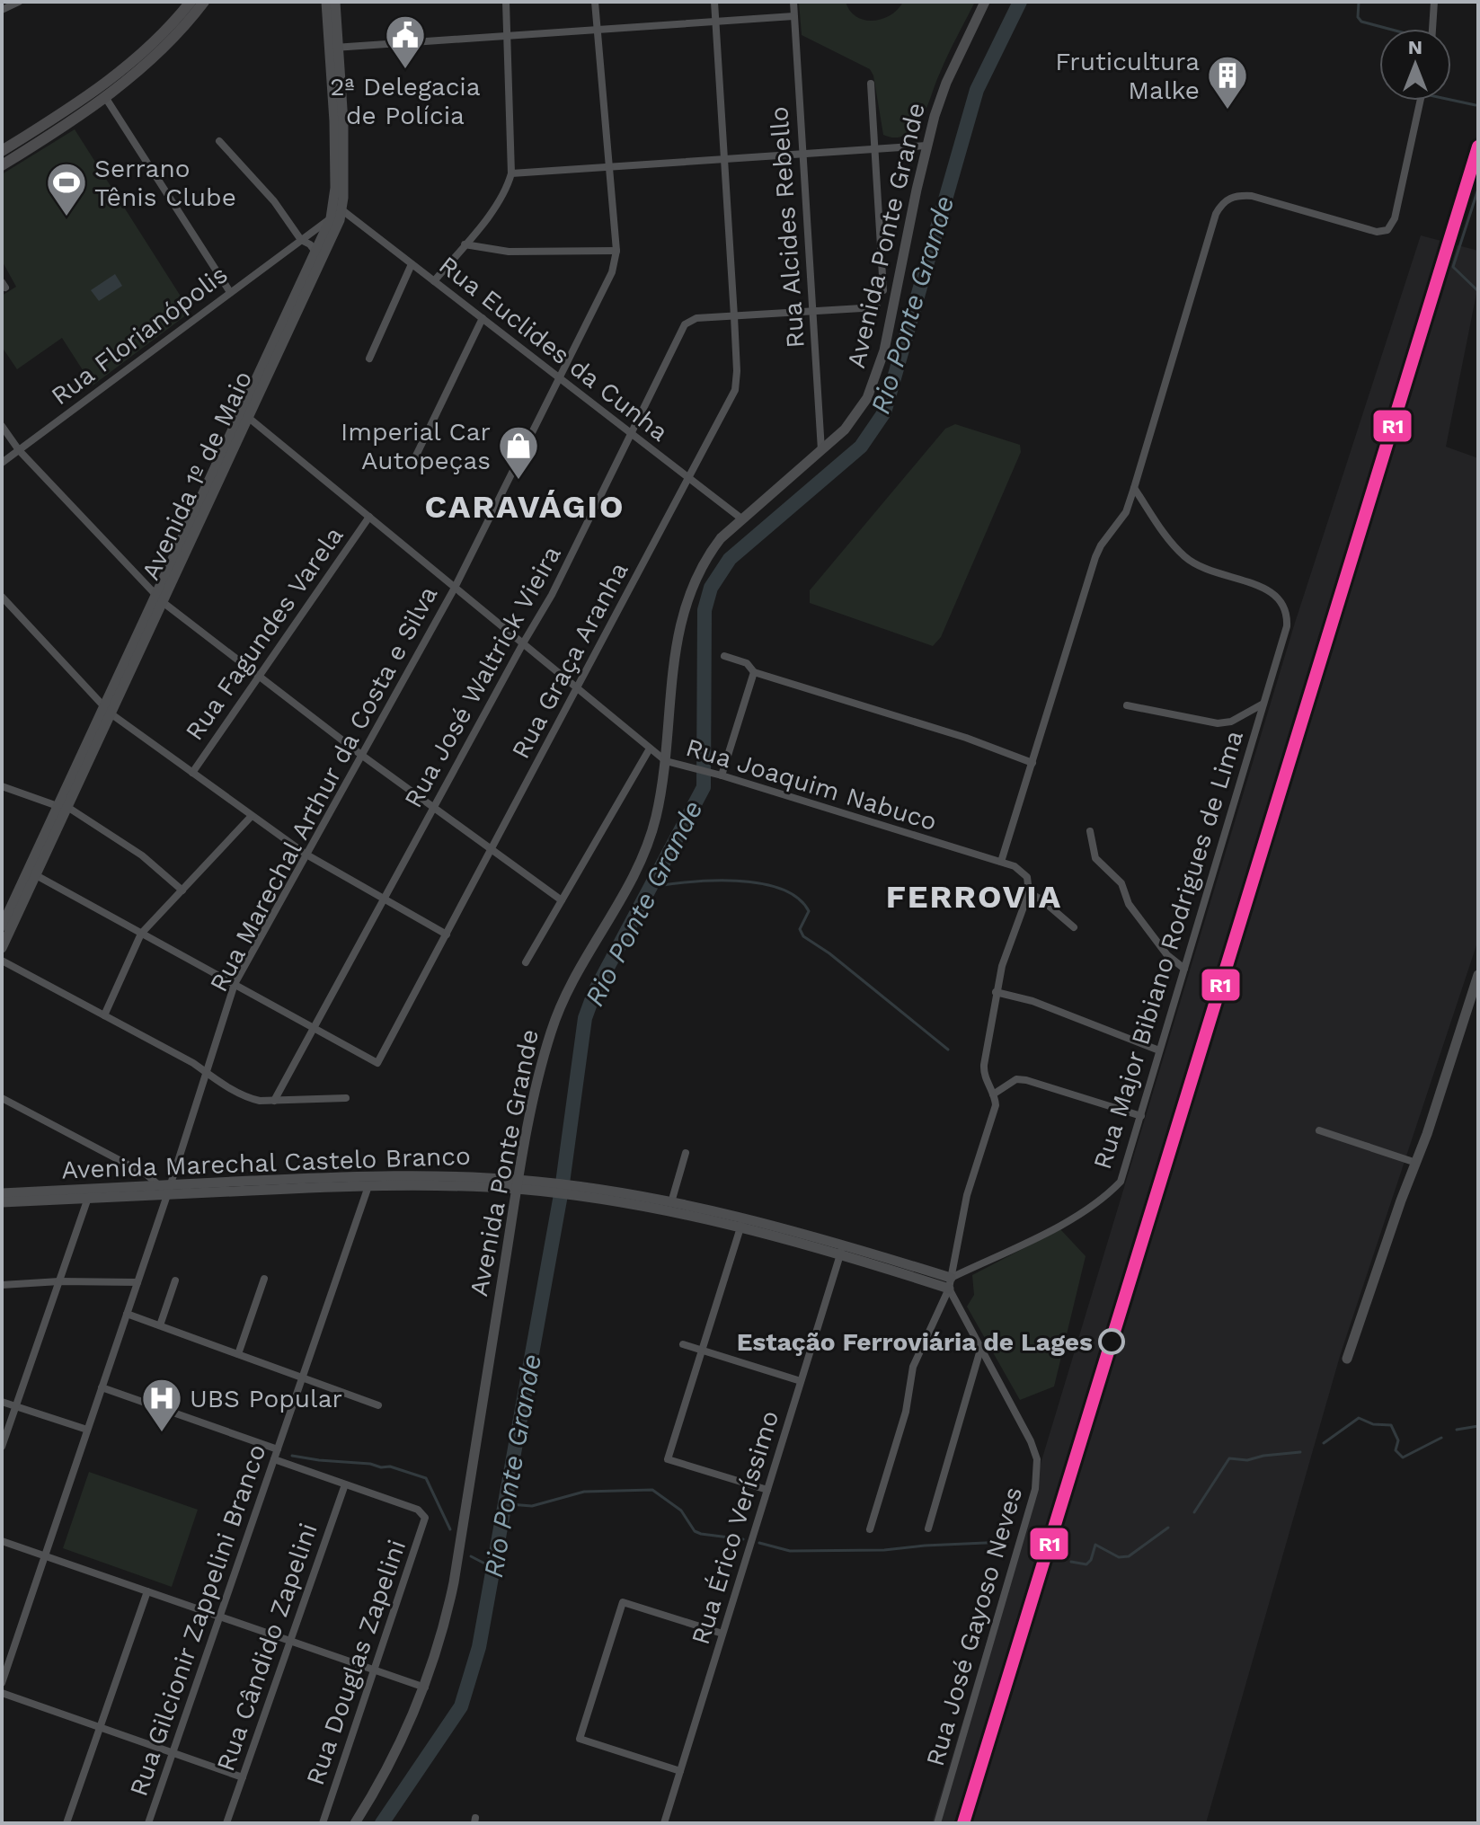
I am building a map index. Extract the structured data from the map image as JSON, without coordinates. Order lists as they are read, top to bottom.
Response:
{
  "streets": {
    "street": [
      "Rua Alcides Rebello",
      "Avenida Ponte Grande",
      "Rua Florianópolis",
      "Rua Euclides da Cunha",
      "Avenida 1º de Maio",
      "Rua Fagundes Varela",
      "Rua Graça Aranha",
      "Rua José Waltrick Vieira",
      "Rua Joaquim Nabuco",
      "Rua Marechal Arthur da Costa e Silva",
      "Rua Major Bibiano Rodrigues de Lima",
      "Avenida Marechal Castelo Branco",
      "Rua Érico Veríssimo",
      "Rua Gilcionir Zappelini Branco",
      "Rua José Gayoso Neves",
      "Rua Cândido Zapelini",
      "Rua Douglas Zapelini"
    ]
  },
  "crossings": [
    ["Rua Alcides Rebello", "Avenida Ponte Grande"],
    ["Rua Alcides Rebello", "Rua José Waltrick Vieira"],
    ["Avenida Ponte Grande", "Rua Euclides da Cunha"],
    ["Avenida Ponte Grande", "Rua Joaquim Nabuco"],
    ["Avenida Ponte Grande", "Avenida Marechal Castelo Branco"],
    ["Rua Florianópolis", "Avenida 1º de Maio"],
    ["Rua Euclides da Cunha", "Avenida 1º de Maio"],
    ["Rua Euclides da Cunha", "Rua Graça Aranha"],
    ["Rua Euclides da Cunha", "Rua José Waltrick Vieira"],
    ["Rua Euclides da Cunha", "Rua Marechal Arthur da Costa e Silva"],
    ["Avenida 1º de Maio", "Rua Joaquim Nabuco"],
    ["Rua Fagundes Varela", "Rua Joaquim Nabuco"],
    ["Rua Graça Aranha", "Rua José Waltrick Vieira"],
    ["Rua Graça Aranha", "Rua Joaquim Nabuco"],
    ["Rua José Waltrick Vieira", "Rua Joaquim Nabuco"],
    ["Rua Joaquim Nabuco", "Rua Marechal Arthur da Costa e Silva"],
    ["Rua Marechal Arthur da Costa e Silva", "Avenida Marechal Castelo Branco"],
    ["Rua Major Bibiano Rodrigues de Lima", "Avenida Marechal Castelo Branco"],
    ["Rua Major Bibiano Rodrigues de Lima", "Rua José Gayoso Neves"],
    ["Avenida Marechal Castelo Branco", "Rua Érico Veríssimo"],
    ["Avenida Marechal Castelo Branco", "Rua Gilcionir Zappelini Branco"],
    ["Avenida Marechal Castelo Branco", "Rua José Gayoso Neves"],
    ["Rua Cândido Zapelini", "Rua Douglas Zapelini"]
  ],
  "districts": ["CARAVÁGIO", "FERROVIA"],
  "water": ["Rio Ponte Grande"],
  "places": {
    "public building": ["2ª Delegacia de Polícia"],
    "building": ["Fruticultura Malke"],
    "sports": ["Serrano Tênis Clube"],
    "shop": ["Imperial Car Autopeças"],
    "other": ["Estação Ferroviária de Lages"],
    "hospital": ["UBS Popular"]
  },
  "lines": ["transit line R1"],
  "north": "top"
}
